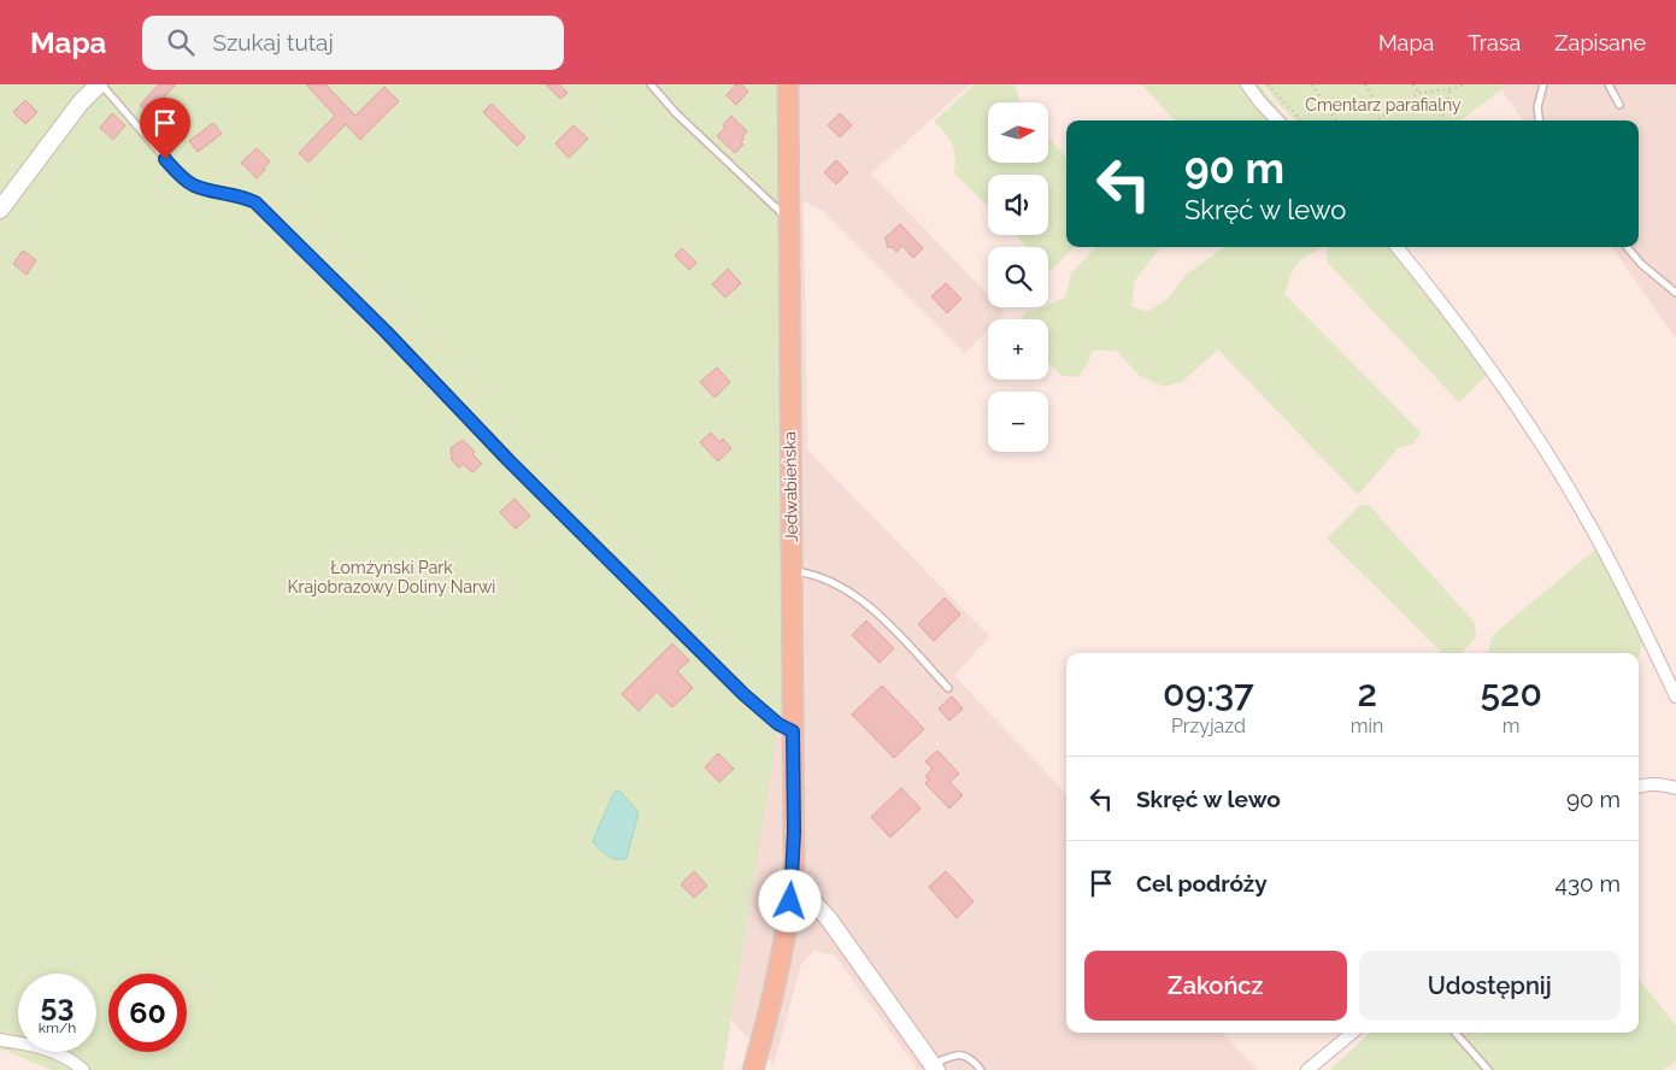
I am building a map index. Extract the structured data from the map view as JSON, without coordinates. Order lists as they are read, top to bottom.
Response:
{
  "streets": {
    "main road": ["Jedwabieńska"]
  },
  "parks": ["Cmentarz parafialny", "Łomżyński Park Krajobrazowy Doliny Narwi"],
  "north": "right",
  "page": {
    "header": "Mapa",
    "search": "Szukaj tutaj",
    "nav": ["Mapa", "Trasa", "Zapisane"],
    "map_buttons": ["+", "−"],
    "turn": ["90 m", "Skręć w lewo"],
    "eta": [
      "09:37",
      "Przyjazd",
      "2",
      "min",
      "520",
      "m"
    ],
    "list": [
      {
        "name": "Skręć w lewo",
        "value": "90 m"
      },
      {
        "name": "Cel podróży",
        "value": "430 m"
      }
    ],
    "buttons": ["Zakończ", "Udostępnij"],
    "speed": "53 km/h",
    "limit": "60"
  }
}
